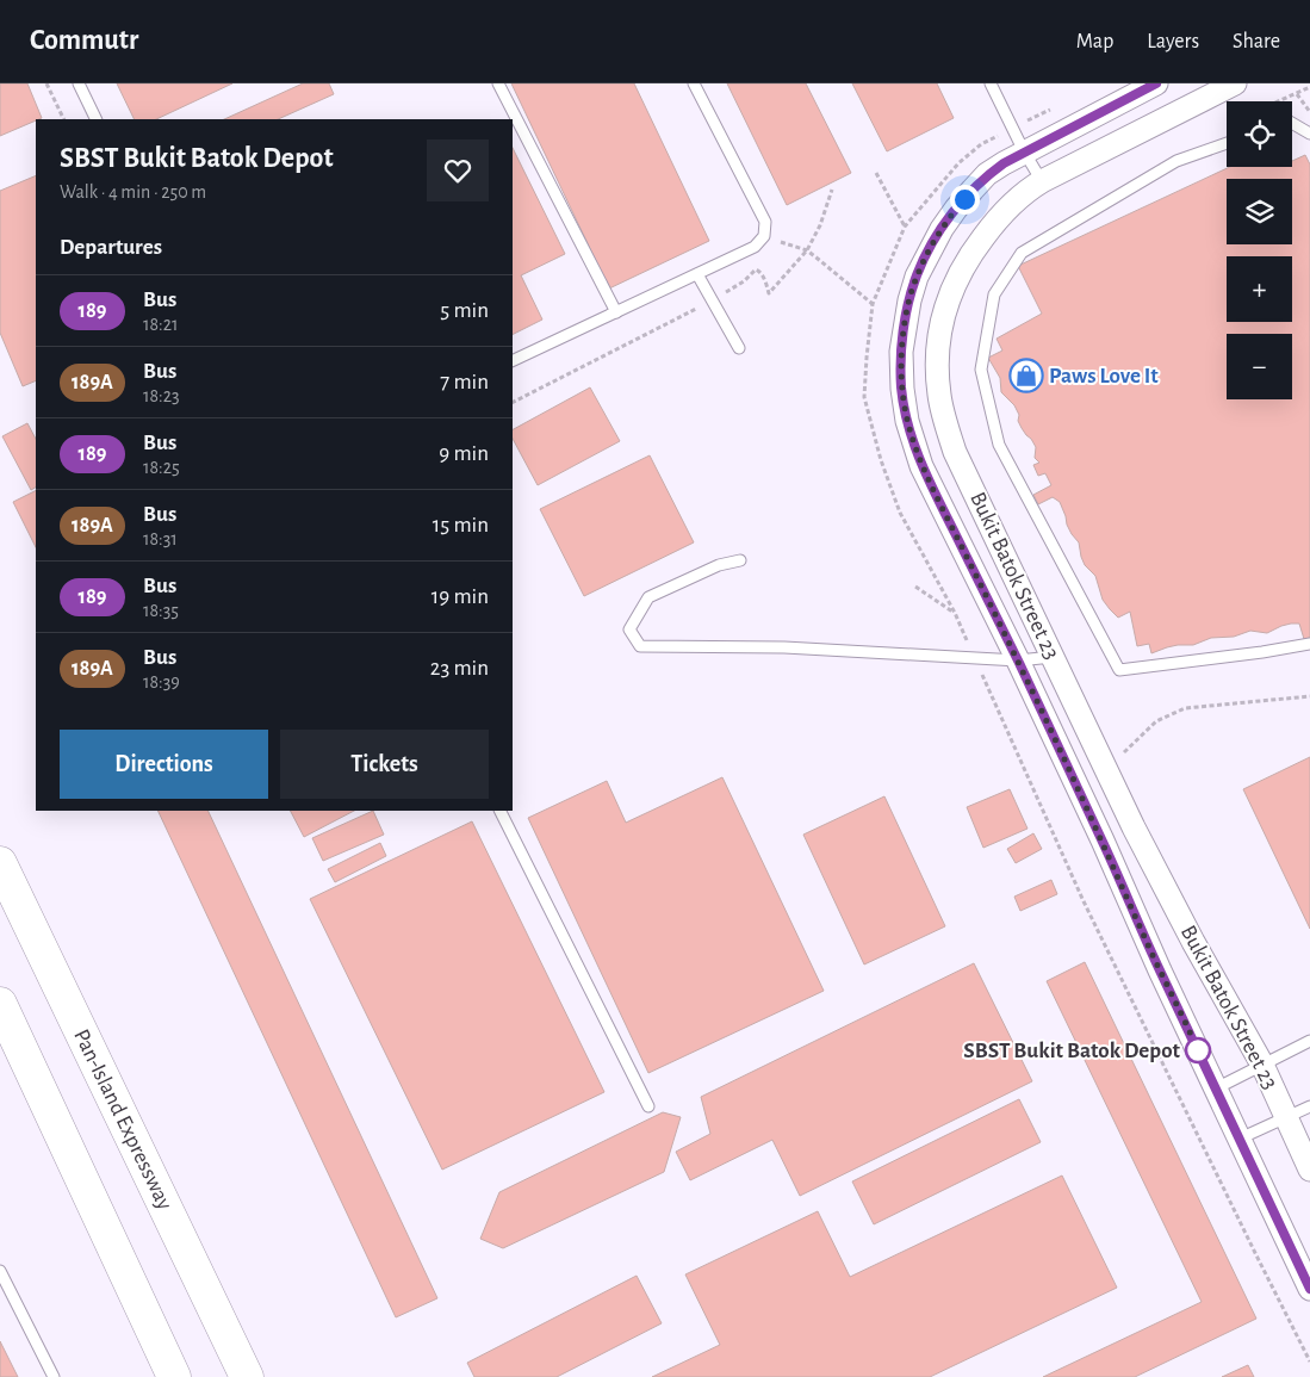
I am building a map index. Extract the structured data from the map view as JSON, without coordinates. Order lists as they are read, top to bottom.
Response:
{
  "streets": {
    "highway": ["Pan-Island Expressway"],
    "street": ["Bukit Batok Street 23"]
  },
  "places": {
    "shop": ["Paws Love It"],
    "other": ["SBST Bukit Batok Depot"]
  },
  "lines": ["bus line 189"],
  "page": {
    "header": "Commutr",
    "nav": ["Map", "Layers", "Share"],
    "map_buttons": ["+", "−"],
    "heading": [
      ["SBST Bukit Batok Depot", "Walk · 4 min · 250 m"],
      "Departures"
    ],
    "list": [
      {
        "mark": "189",
        "name": "Bus",
        "note": "18:21",
        "value": "5 min"
      },
      {
        "mark": "189A",
        "name": "Bus",
        "note": "18:23",
        "value": "7 min"
      },
      {
        "mark": "189",
        "name": "Bus",
        "note": "18:25",
        "value": "9 min"
      },
      {
        "mark": "189A",
        "name": "Bus",
        "note": "18:31",
        "value": "15 min"
      },
      {
        "mark": "189",
        "name": "Bus",
        "note": "18:35",
        "value": "19 min"
      },
      {
        "mark": "189A",
        "name": "Bus",
        "note": "18:39",
        "value": "23 min"
      }
    ],
    "buttons": ["Directions", "Tickets"]
  }
}
